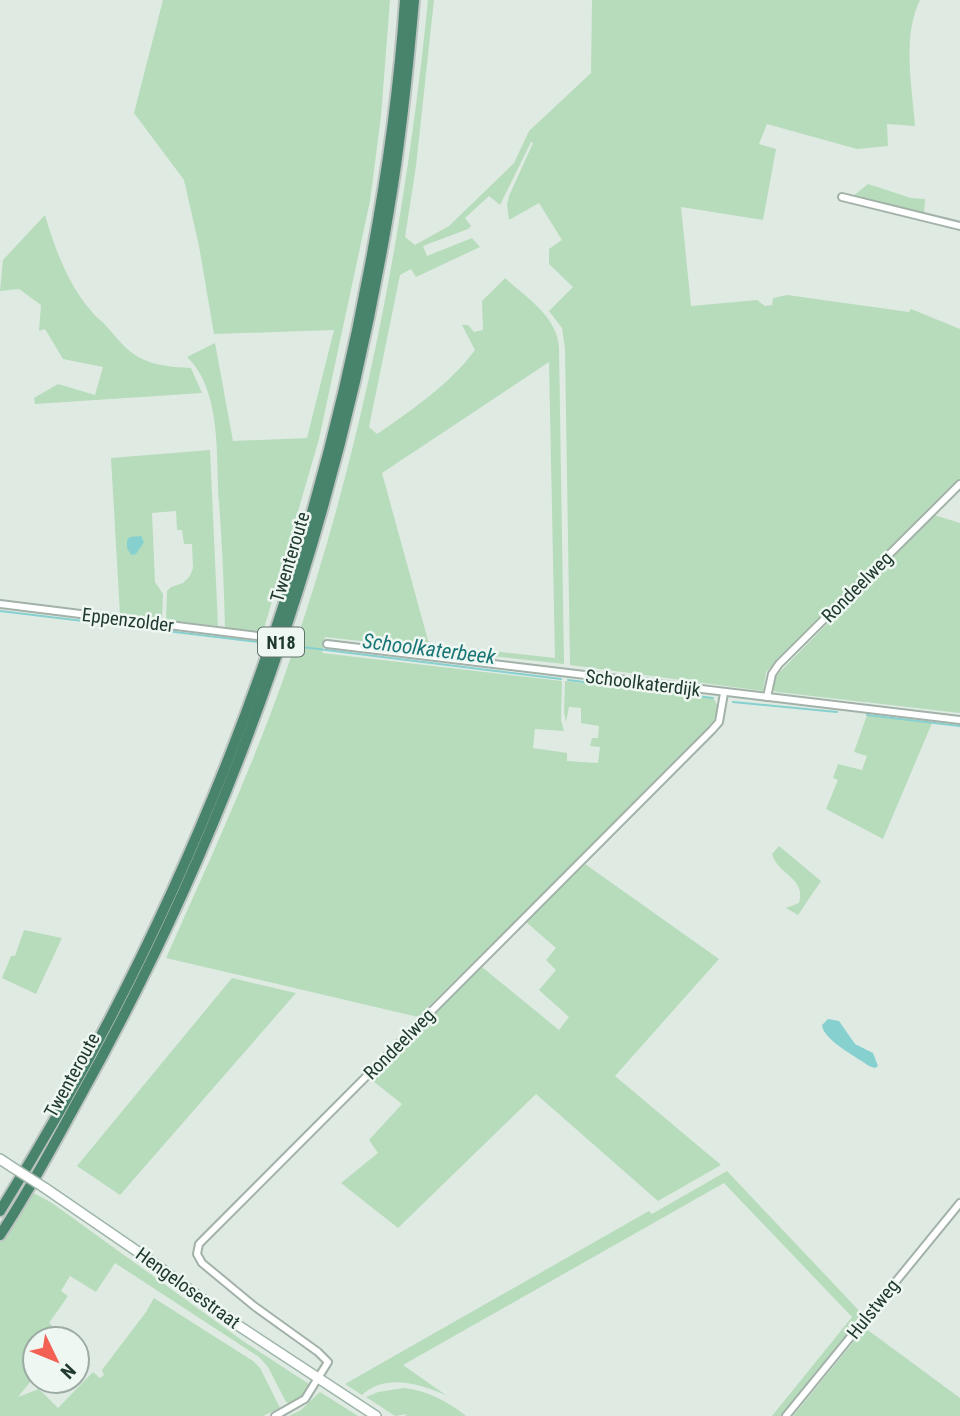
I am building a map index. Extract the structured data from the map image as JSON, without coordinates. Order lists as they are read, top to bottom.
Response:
{
  "streets": {
    "highway": ["Twenteroute", "N18"],
    "main road": ["Hengelosestraat"],
    "street": [
      "Rondeelweg",
      "Eppenzolder",
      "Schoolkaterdijk",
      "Hulstweg"
    ]
  },
  "crossings": [
    ["Rondeelweg", "Schoolkaterdijk"],
    ["Rondeelweg", "Hengelosestraat"]
  ],
  "water": ["Schoolkaterbeek"],
  "north": "bottom right"
}
